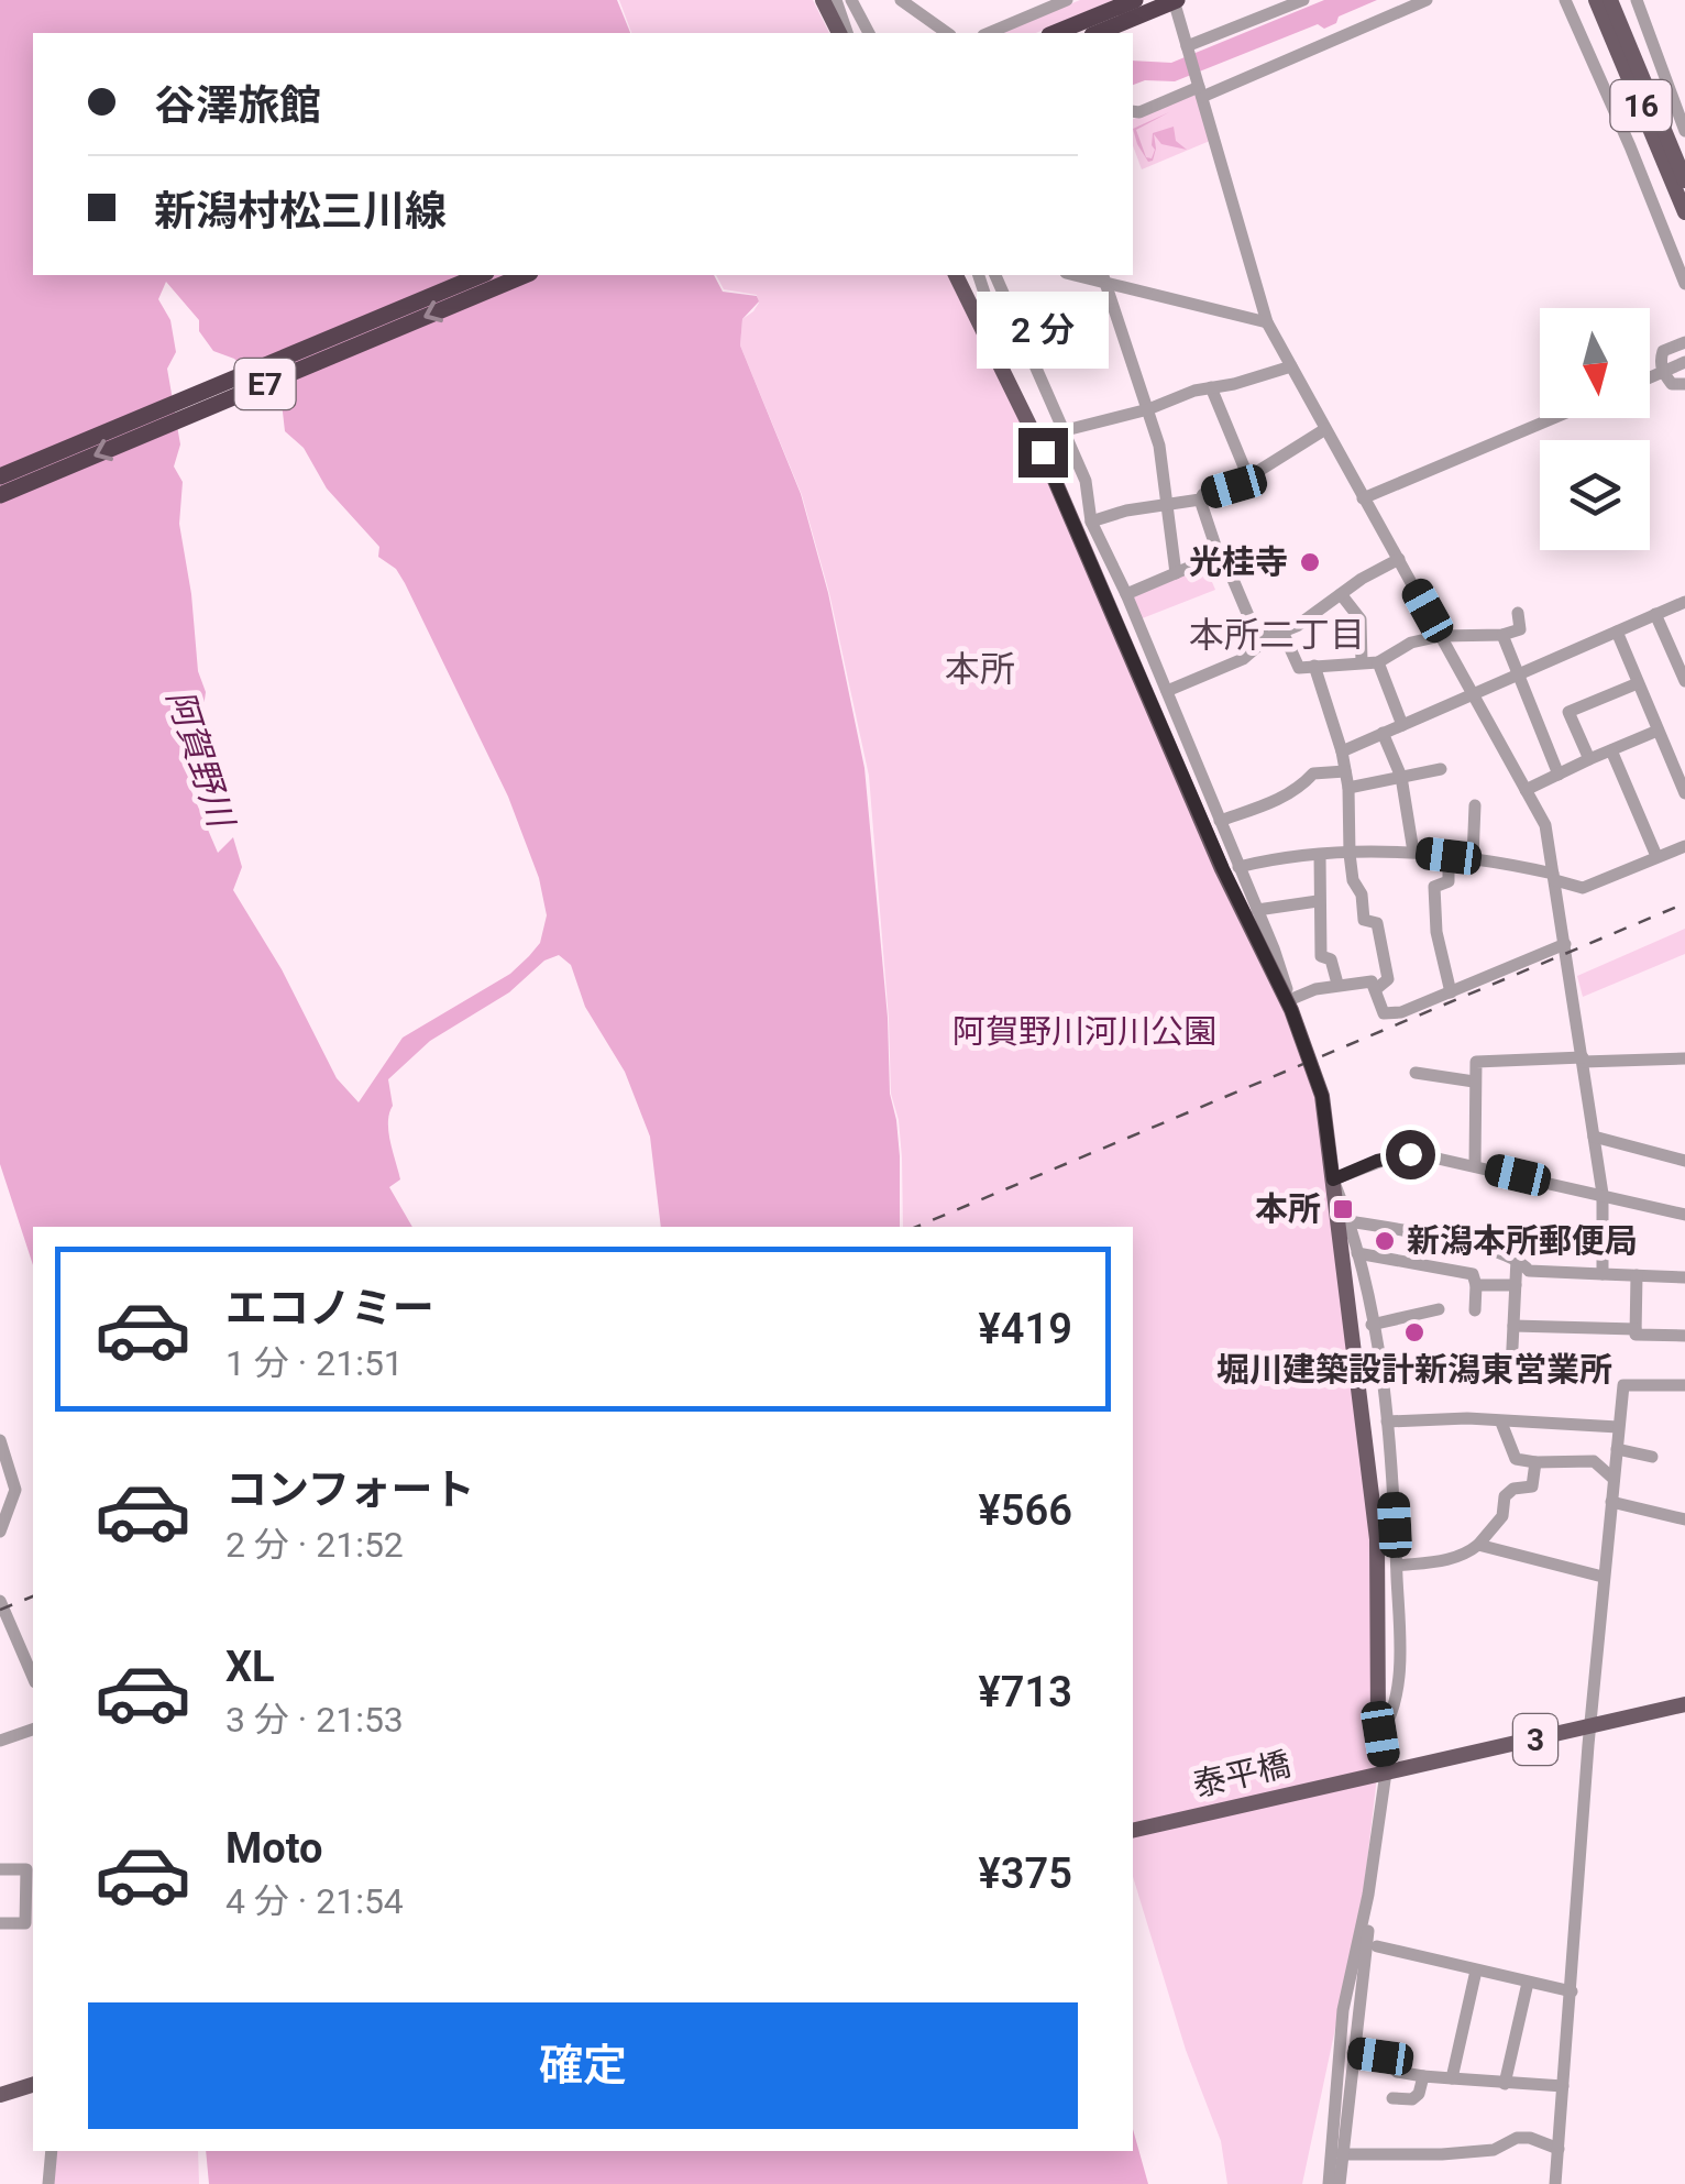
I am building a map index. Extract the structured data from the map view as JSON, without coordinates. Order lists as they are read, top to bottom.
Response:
{
  "streets": {
    "highway": ["E7"],
    "main road": ["16", "3", "泰平橋"]
  },
  "crossings": [
    ["3", "泰平橋"]
  ],
  "districts": ["本所二丁目", "本所"],
  "water": ["阿賀野川"],
  "parks": ["阿賀野川河川公園"],
  "places": {
    "other": ["光桂寺", "新潟本所郵便局", "堀川建築設計新潟東営業所"],
    "transit": ["本所"]
  },
  "north": "bottom",
  "page": {
    "banner": ["谷澤旅館", "新潟村松三川線"],
    "bubble": "2 分",
    "list": [
      {
        "name": "エコノミー",
        "note": "1 分 · 21:51",
        "value": "¥419"
      },
      {
        "name": "コンフォート",
        "note": "2 分 · 21:52",
        "value": "¥566"
      },
      {
        "name": "XL",
        "note": "3 分 · 21:53",
        "value": "¥713"
      },
      {
        "name": "Moto",
        "note": "4 分 · 21:54",
        "value": "¥375"
      }
    ],
    "buttons": "確定"
  }
}
